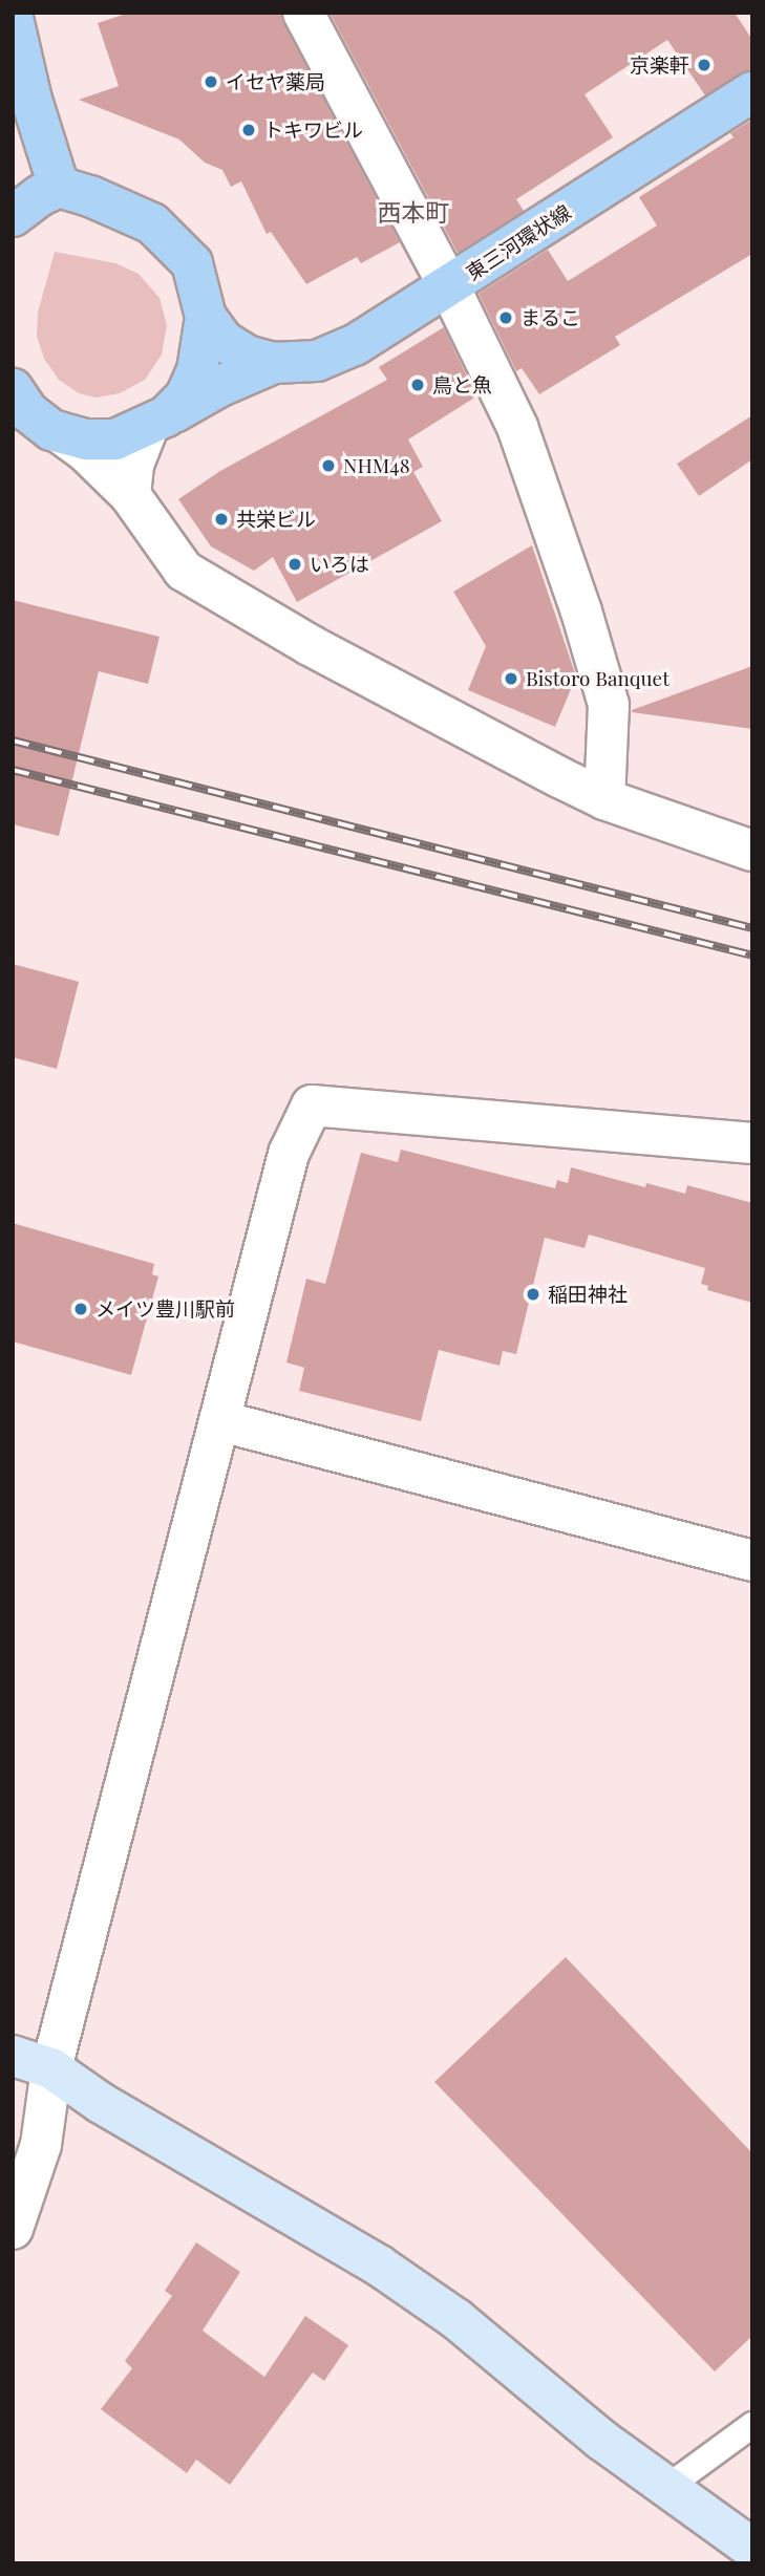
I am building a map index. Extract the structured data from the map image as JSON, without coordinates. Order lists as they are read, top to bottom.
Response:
{
  "streets": {
    "main road": ["東三河環状線"]
  },
  "districts": ["西本町"],
  "places": [
    "京楽軒",
    "イセヤ薬局",
    "トキワビル",
    "まるこ",
    "鳥と魚",
    "NHM48",
    "共栄ビル",
    "いろは",
    "Bistoro Banquet",
    "稲田神社",
    "メイツ豊川駅前"
  ]
}
